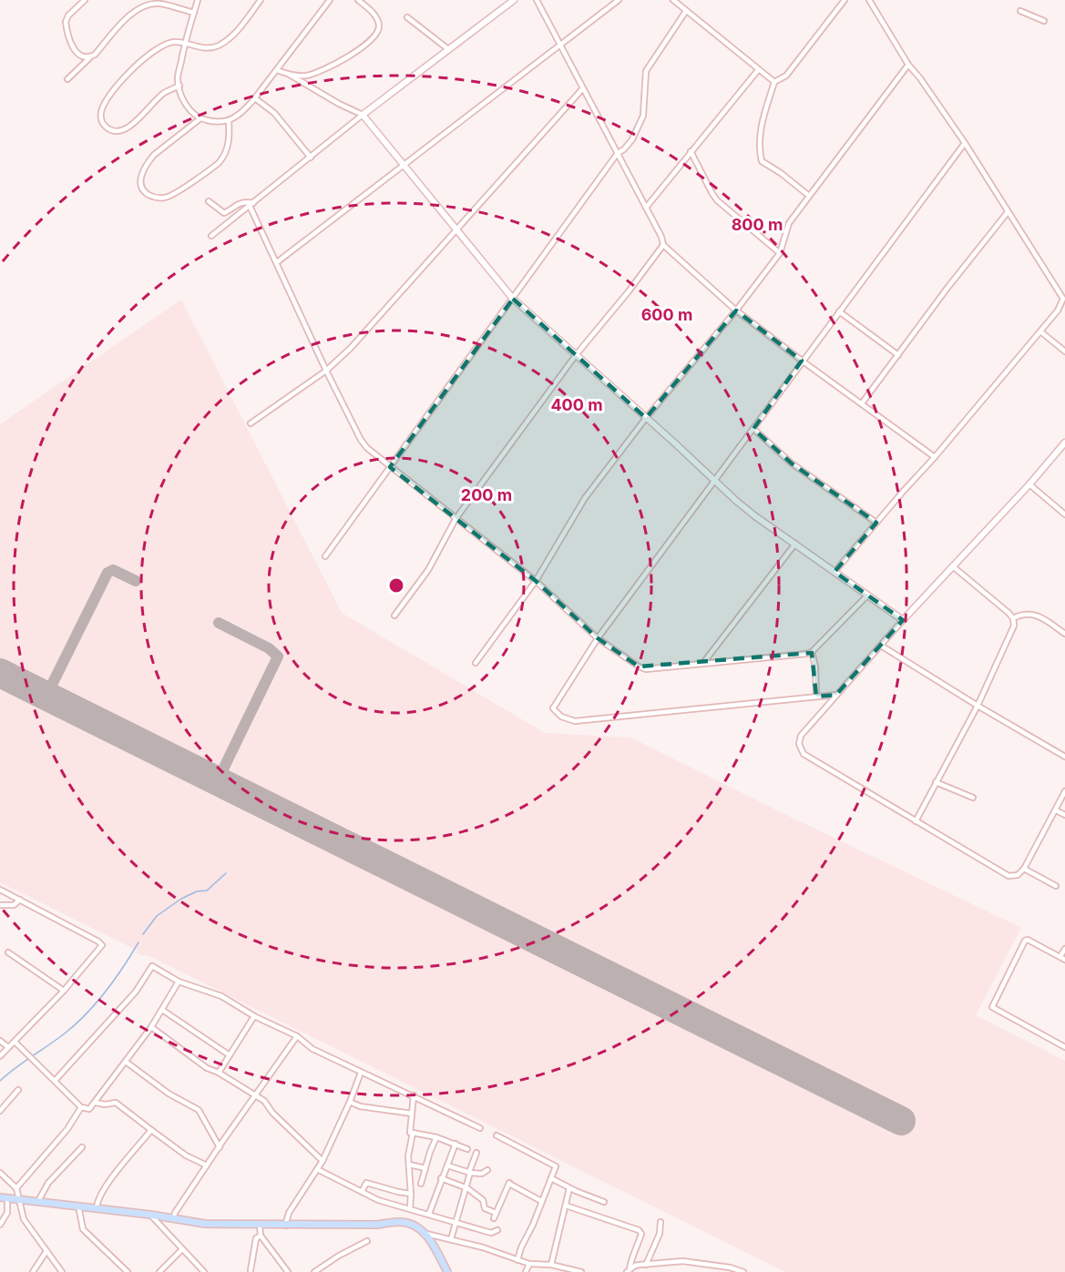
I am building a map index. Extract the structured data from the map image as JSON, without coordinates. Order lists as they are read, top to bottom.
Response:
{
  "rings": [
    "800 m",
    "600 m",
    "400 m",
    "200 m"
  ]
}
